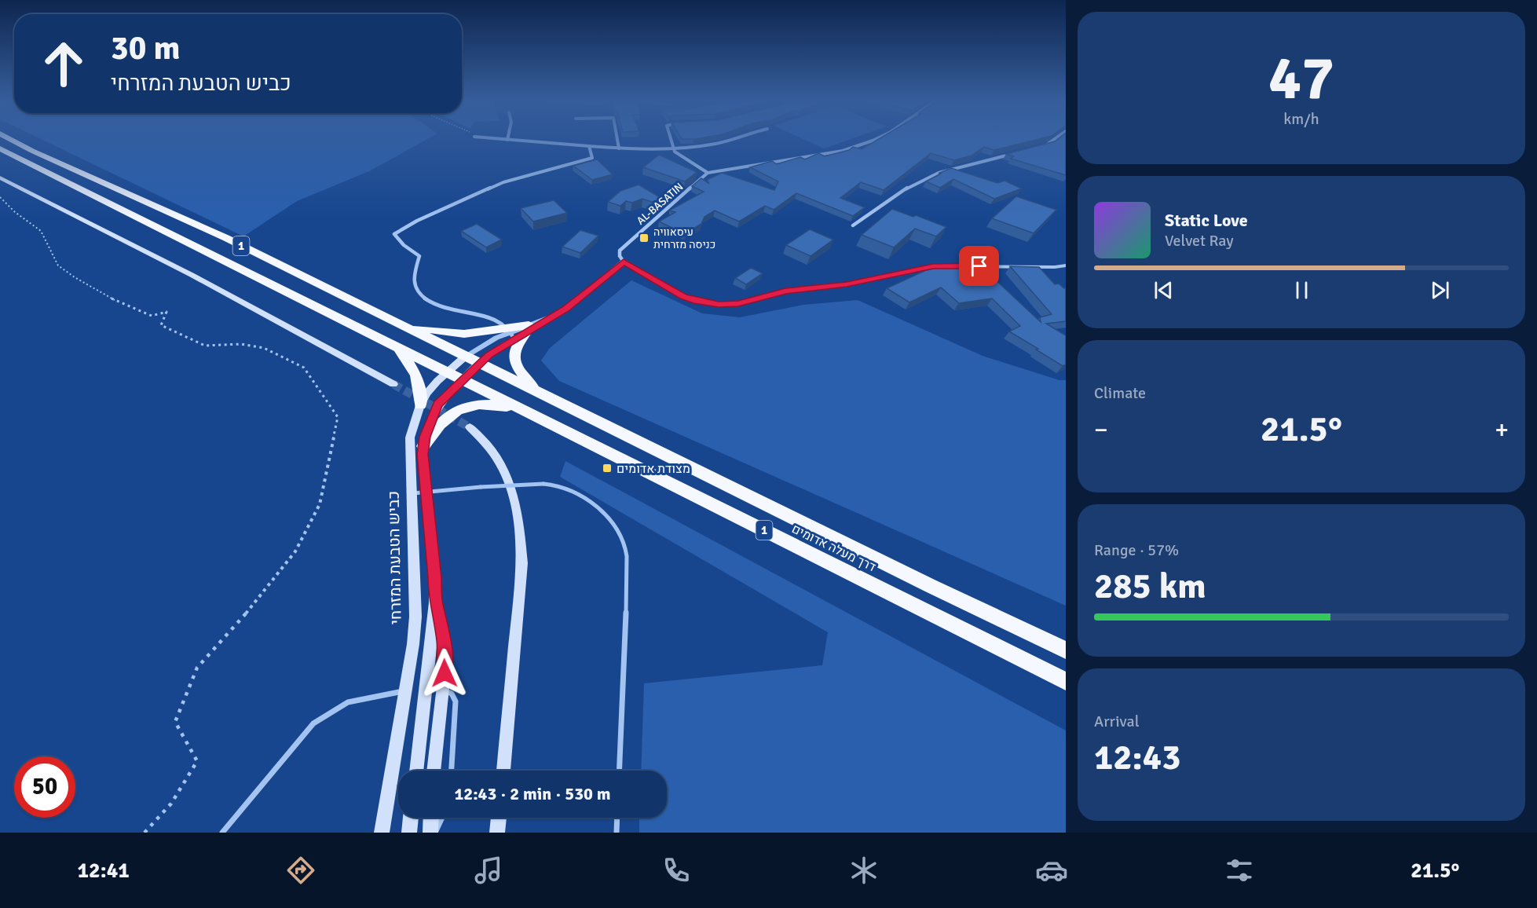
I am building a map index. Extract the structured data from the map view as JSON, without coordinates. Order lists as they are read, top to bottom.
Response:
{
  "streets": {
    "highway": ["1", "דרך מעלה אדומים"],
    "main road": ["כביש הטבעת המזרחי"],
    "street": ["AL-BASATIN"]
  },
  "crossings": [
    ["1", "דרך מעלה אדומים"],
    ["1", "כביש הטבעת המזרחי"]
  ],
  "places": {
    "transit": ["עיסאוויה כניסה מזרחית", "מצודת אדומים"]
  },
  "page": {
    "tile": [
      ["47", "km/h"],
      "Climate",
      ["Range · 57%", "285 km"],
      ["Arrival", "12:43"]
    ],
    "turn": ["30 m", "כביש הטבעת המזרחי"],
    "song": ["Static Love", "Velvet Ray"],
    "heat": ["−", "21.5°", "+"],
    "limit": "50",
    "trip": "12:43 · 2 min · 530 m",
    "tabs": ["12:41", "21.5°"]
  }
}
